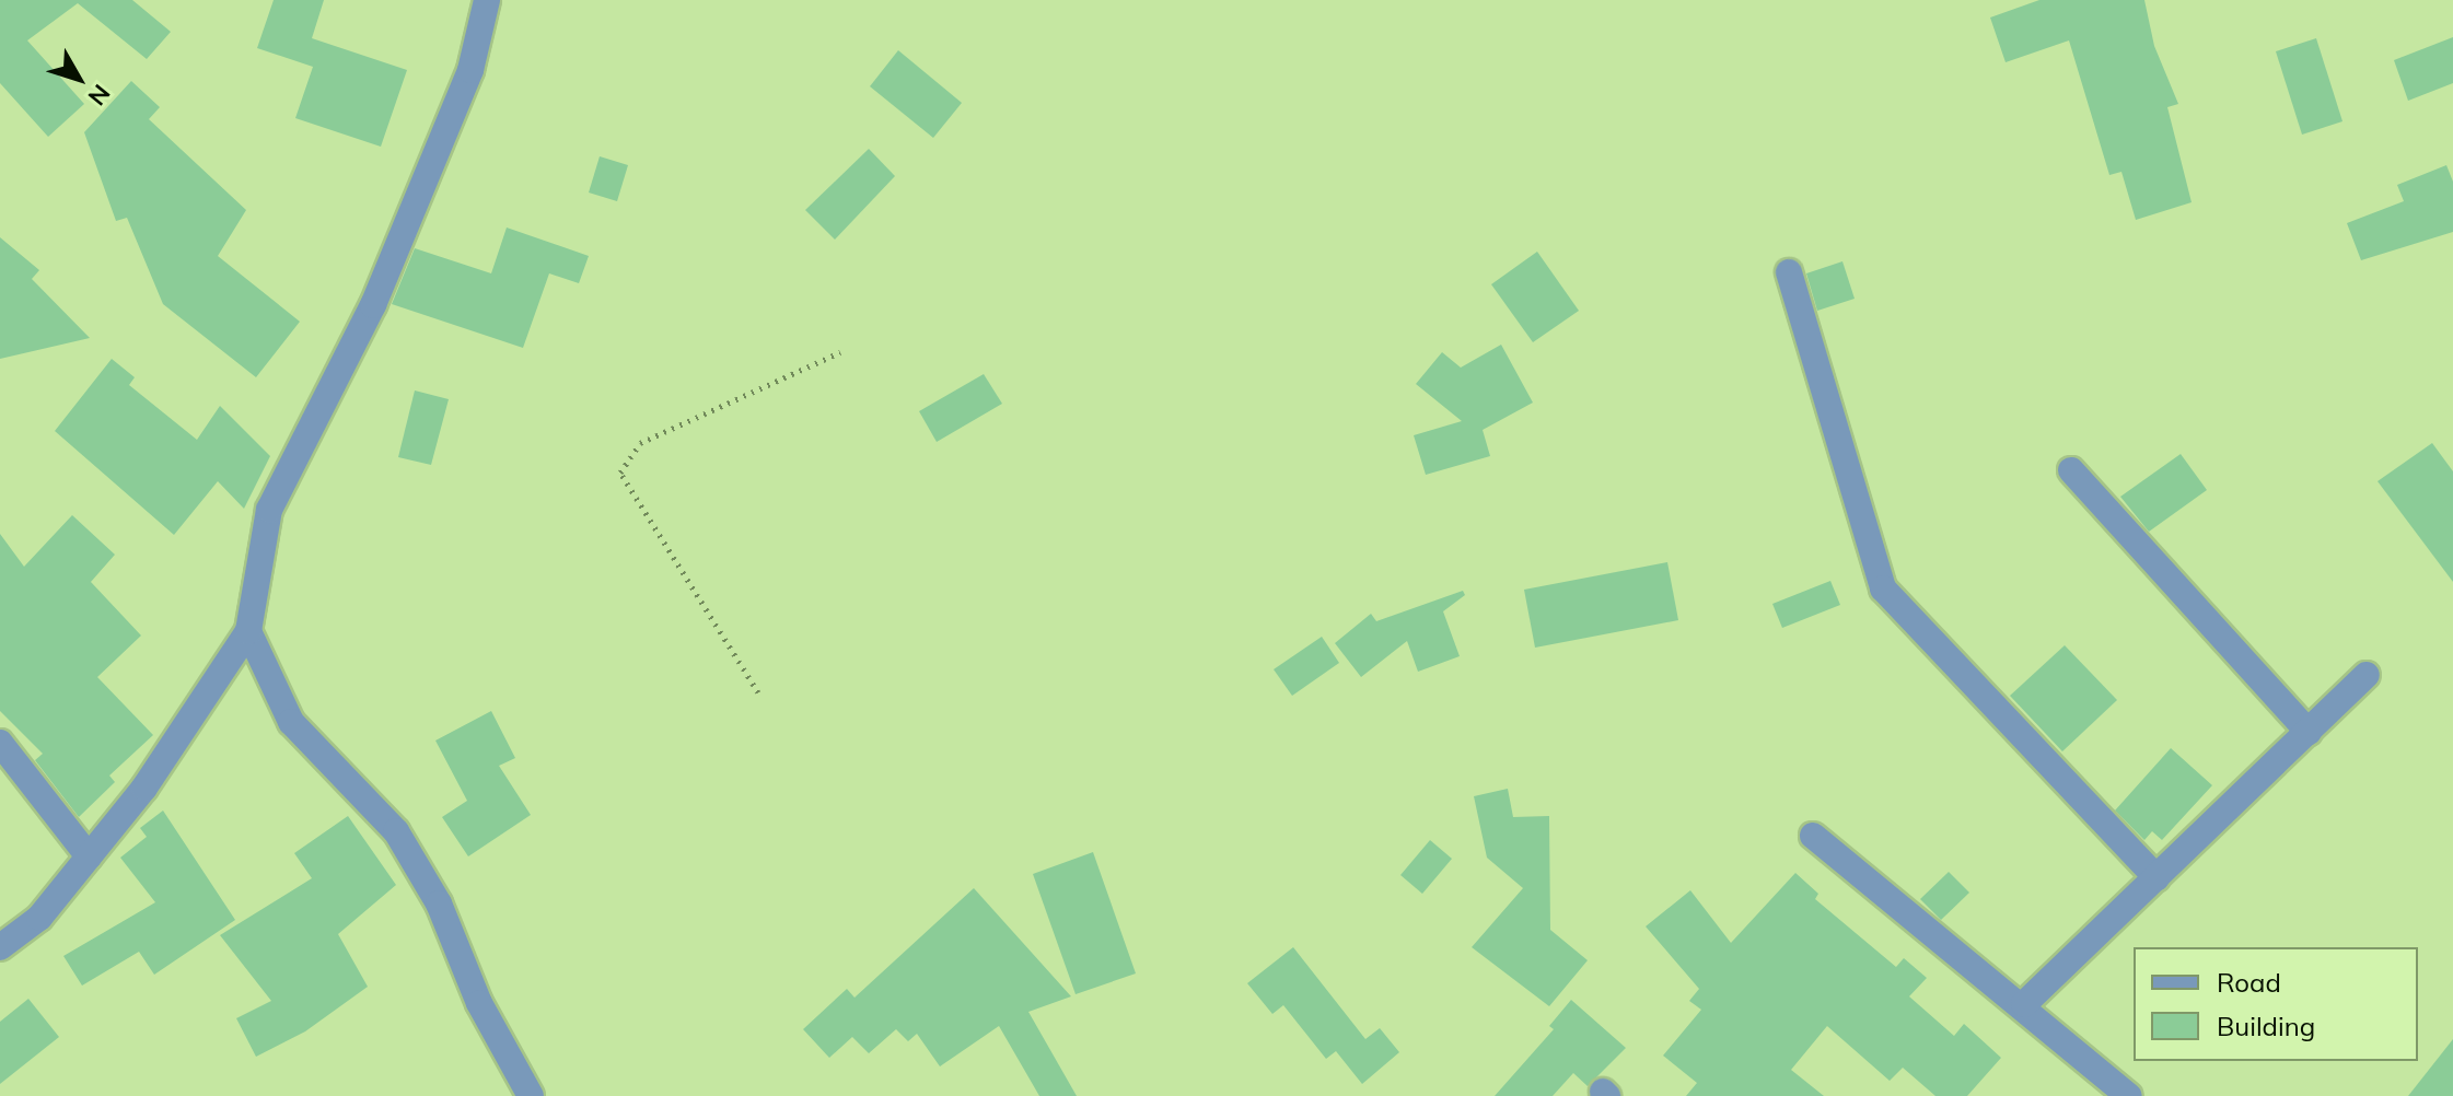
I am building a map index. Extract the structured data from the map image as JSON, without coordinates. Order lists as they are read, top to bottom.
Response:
{
  "legend": ["Road", "Building"],
  "north": "bottom right"
}
